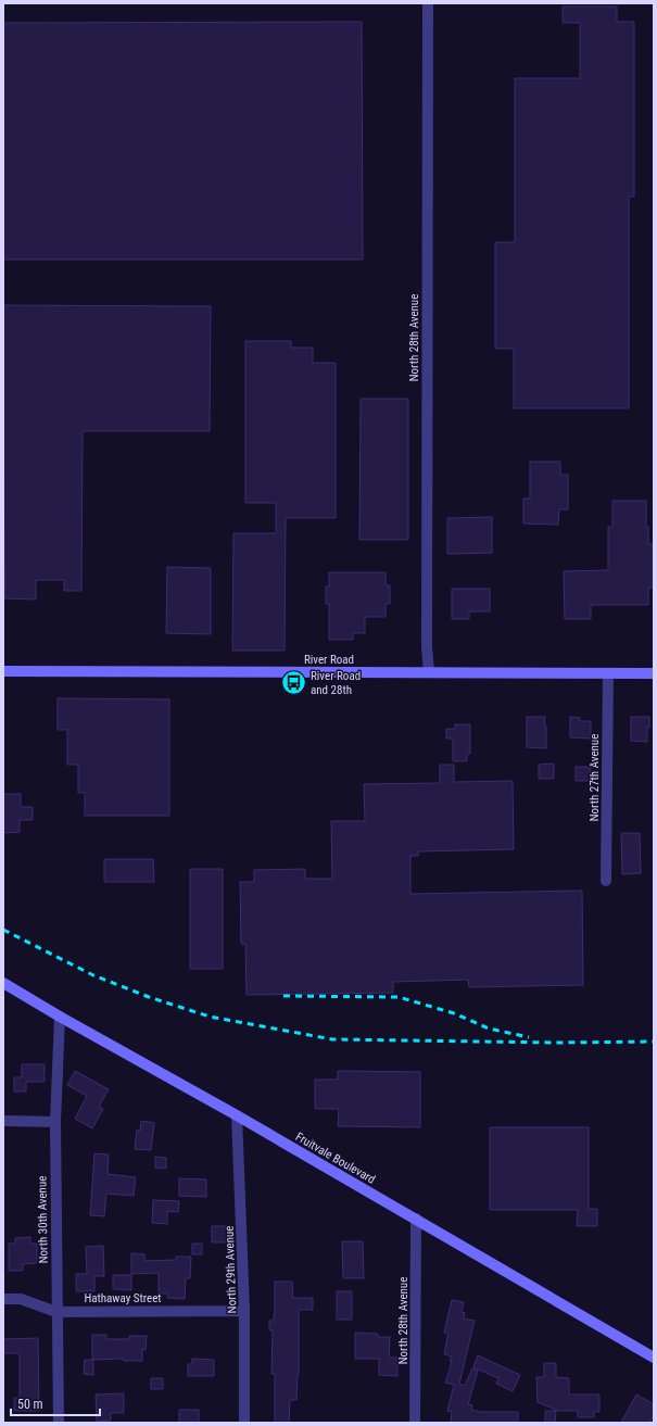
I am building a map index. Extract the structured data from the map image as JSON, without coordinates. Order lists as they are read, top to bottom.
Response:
{
  "streets": {
    "main road": ["River Road", "Fruitvale Boulevard"],
    "street": [
      "North 28th Avenue",
      "North 27th Avenue",
      "North 30th Avenue",
      "North 29th Avenue",
      "Hathaway Street"
    ]
  },
  "crossings": [
    ["North 28th Avenue", "River Road"],
    ["North 28th Avenue", "Fruitvale Boulevard"],
    ["River Road", "North 27th Avenue"],
    ["Fruitvale Boulevard", "North 30th Avenue"],
    ["Fruitvale Boulevard", "North 29th Avenue"],
    ["North 30th Avenue", "Hathaway Street"],
    ["North 29th Avenue", "Hathaway Street"]
  ],
  "places": {
    "bus stop": ["River Road and 28th"]
  },
  "scale_bar": "50 m"
}
